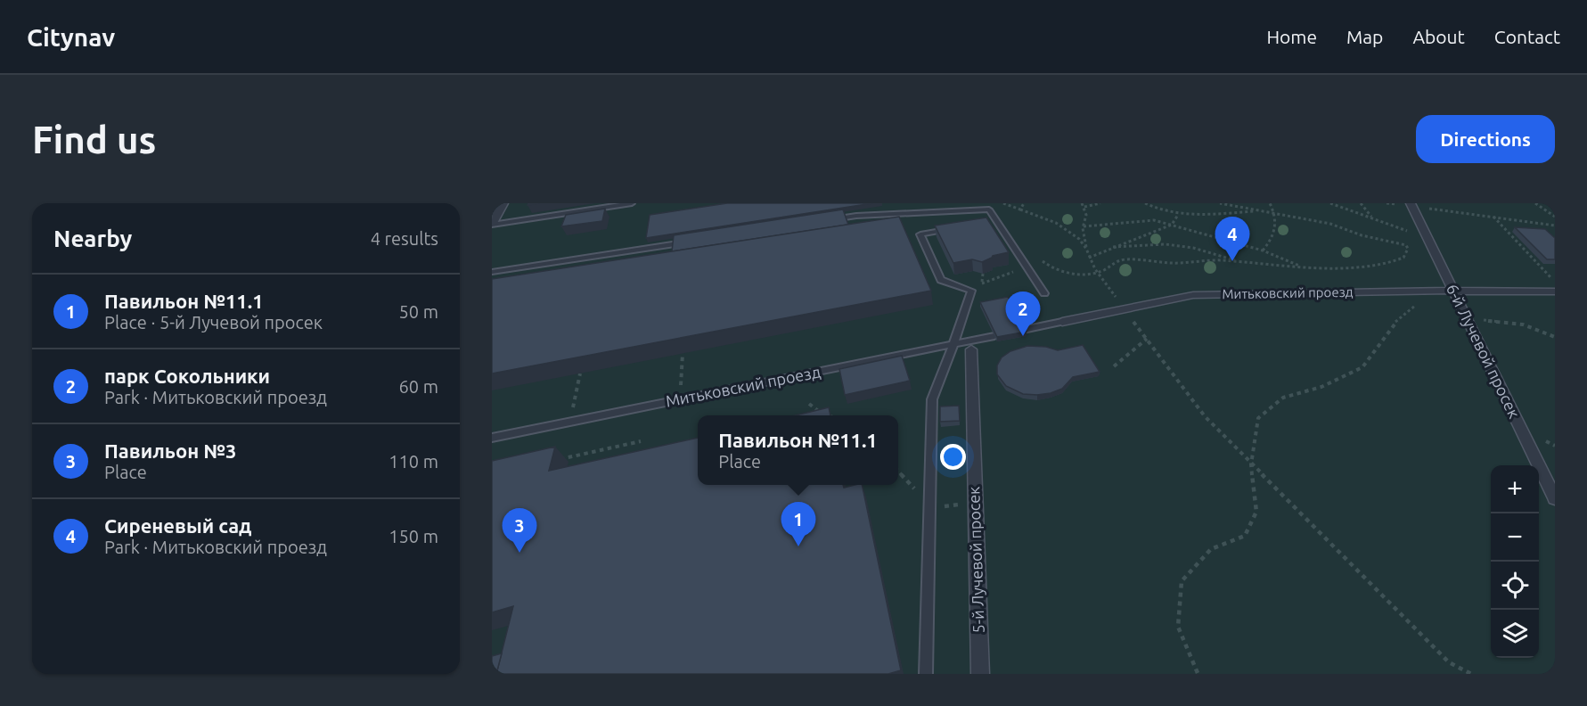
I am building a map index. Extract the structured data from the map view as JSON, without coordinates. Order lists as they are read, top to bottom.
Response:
{
  "streets": {
    "street": ["Митьковский проезд", "6-й Лучевой просек", "5-й Лучевой просек"]
  },
  "crossings": [
    ["Митьковский проезд", "6-й Лучевой просек"]
  ],
  "page": {
    "header": "Citynav",
    "nav": [
      "Home",
      "Map",
      "About",
      "Contact"
    ],
    "buttons": "Directions",
    "title": "Find us",
    "heading": ["Nearby", "4 results"],
    "pins": [
      "4",
      "2",
      "1",
      "3"
    ],
    "list": [
      {
        "mark": "1",
        "name": "Павильон №11.1",
        "note": "Place · 5-й Лучевой просек",
        "value": "50 m"
      },
      {
        "mark": "2",
        "name": "парк Сокольники",
        "note": "Park · Митьковский проезд",
        "value": "60 m"
      },
      {
        "mark": "3",
        "name": "Павильон №3",
        "note": "Place",
        "value": "110 m"
      },
      {
        "mark": "4",
        "name": "Сиреневый сад",
        "note": "Park · Митьковский проезд",
        "value": "150 m"
      }
    ],
    "popup": ["Павильон №11.1", "Place"],
    "map_buttons": ["+", "−"]
  }
}
